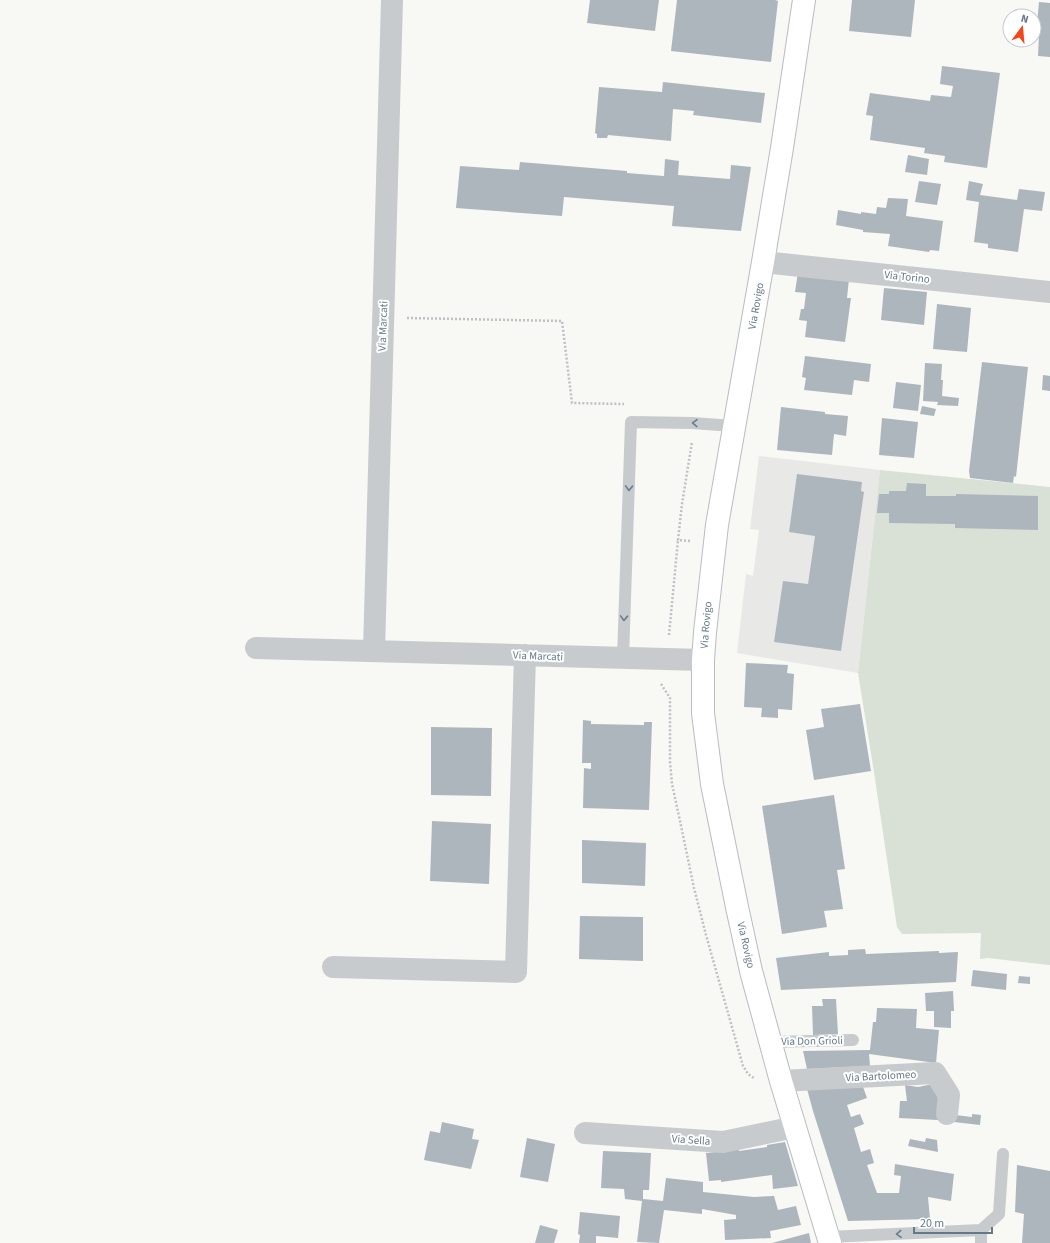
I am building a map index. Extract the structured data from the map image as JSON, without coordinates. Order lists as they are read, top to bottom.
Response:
{
  "streets": {
    "main road": ["Via Rovigo"],
    "street": [
      "Via Torino",
      "Via Marcati",
      "Via Bartolomeo",
      "Via Sella"
    ],
    "lane": ["Via Don Grioli"]
  },
  "crossings": [
    ["Via Torino", "Via Rovigo"],
    ["Via Rovigo", "Via Marcati"],
    ["Via Rovigo", "Via Don Grioli"],
    ["Via Rovigo", "Via Bartolomeo"],
    ["Via Rovigo", "Via Sella"]
  ],
  "scale_bar": "20 m",
  "north": "top"
}
